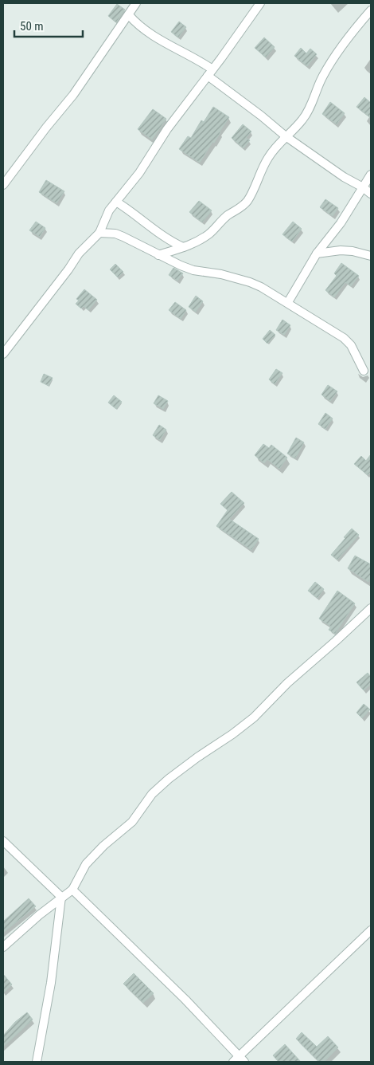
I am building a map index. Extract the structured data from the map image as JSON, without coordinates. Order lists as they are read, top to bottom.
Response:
{
  "scale_bar": "50 m"
}
